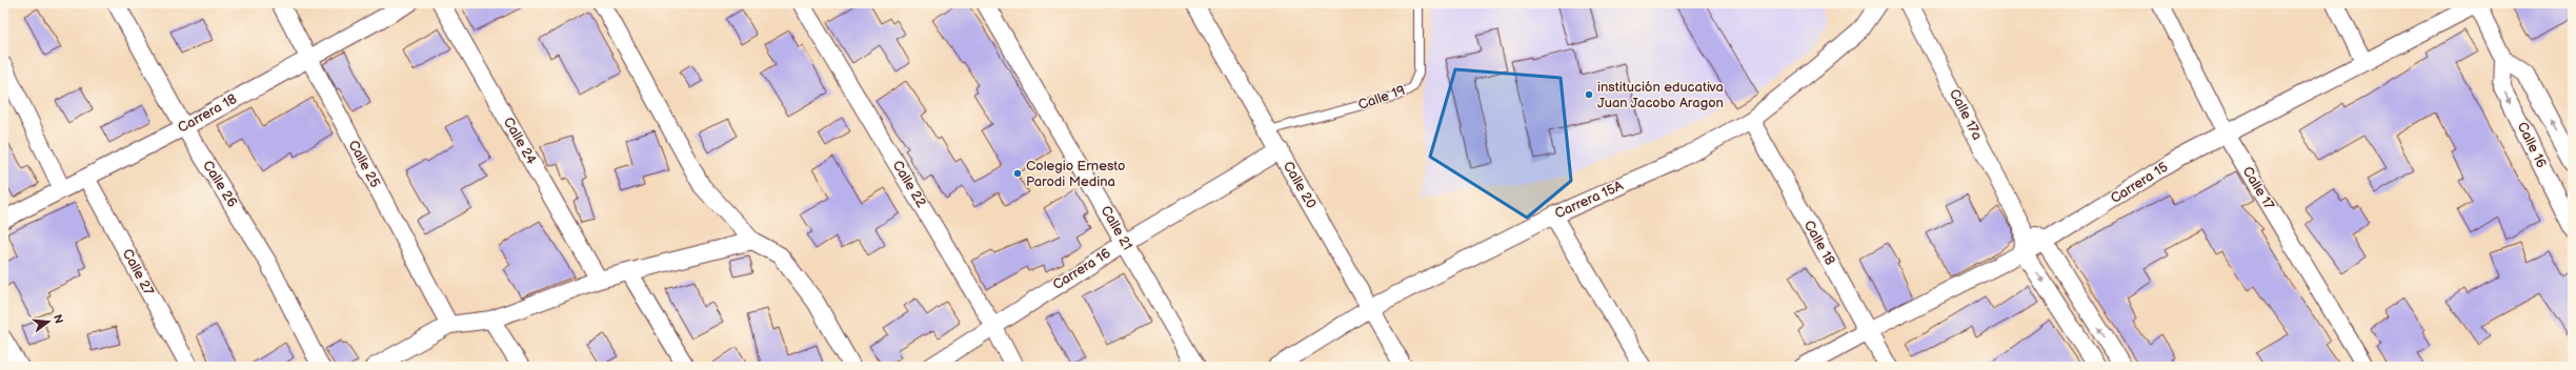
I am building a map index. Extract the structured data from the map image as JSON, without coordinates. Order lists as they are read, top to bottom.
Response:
{
  "streets": {
    "street": [
      "Carrera 18",
      "Calle 17a",
      "Calle 24",
      "Calle 16",
      "Calle 25",
      "Carrera 15",
      "Calle 26",
      "Calle 22",
      "Calle 20",
      "Calle 17",
      "Carrera 15A",
      "Calle 21",
      "Calle 18",
      "Carrera 16",
      "Calle 27"
    ],
    "lane": ["Calle 19"]
  },
  "crossings": [
    ["Calle 19", "Calle 20"],
    ["Carrera 18", "Calle 25"],
    ["Carrera 18", "Calle 26"],
    ["Carrera 18", "Calle 27"],
    ["Calle 17a", "Carrera 15"],
    ["Calle 16", "Carrera 15"],
    ["Carrera 15", "Calle 17"],
    ["Carrera 15", "Calle 18"],
    ["Calle 22", "Carrera 16"],
    ["Calle 20", "Carrera 15A"],
    ["Calle 20", "Carrera 16"],
    ["Carrera 15A", "Calle 18"],
    ["Calle 21", "Carrera 16"]
  ],
  "places": ["institución educativa Juan Jacobo Aragon", "Colegio Ernesto Parodi Medina"],
  "north": "right"
}
